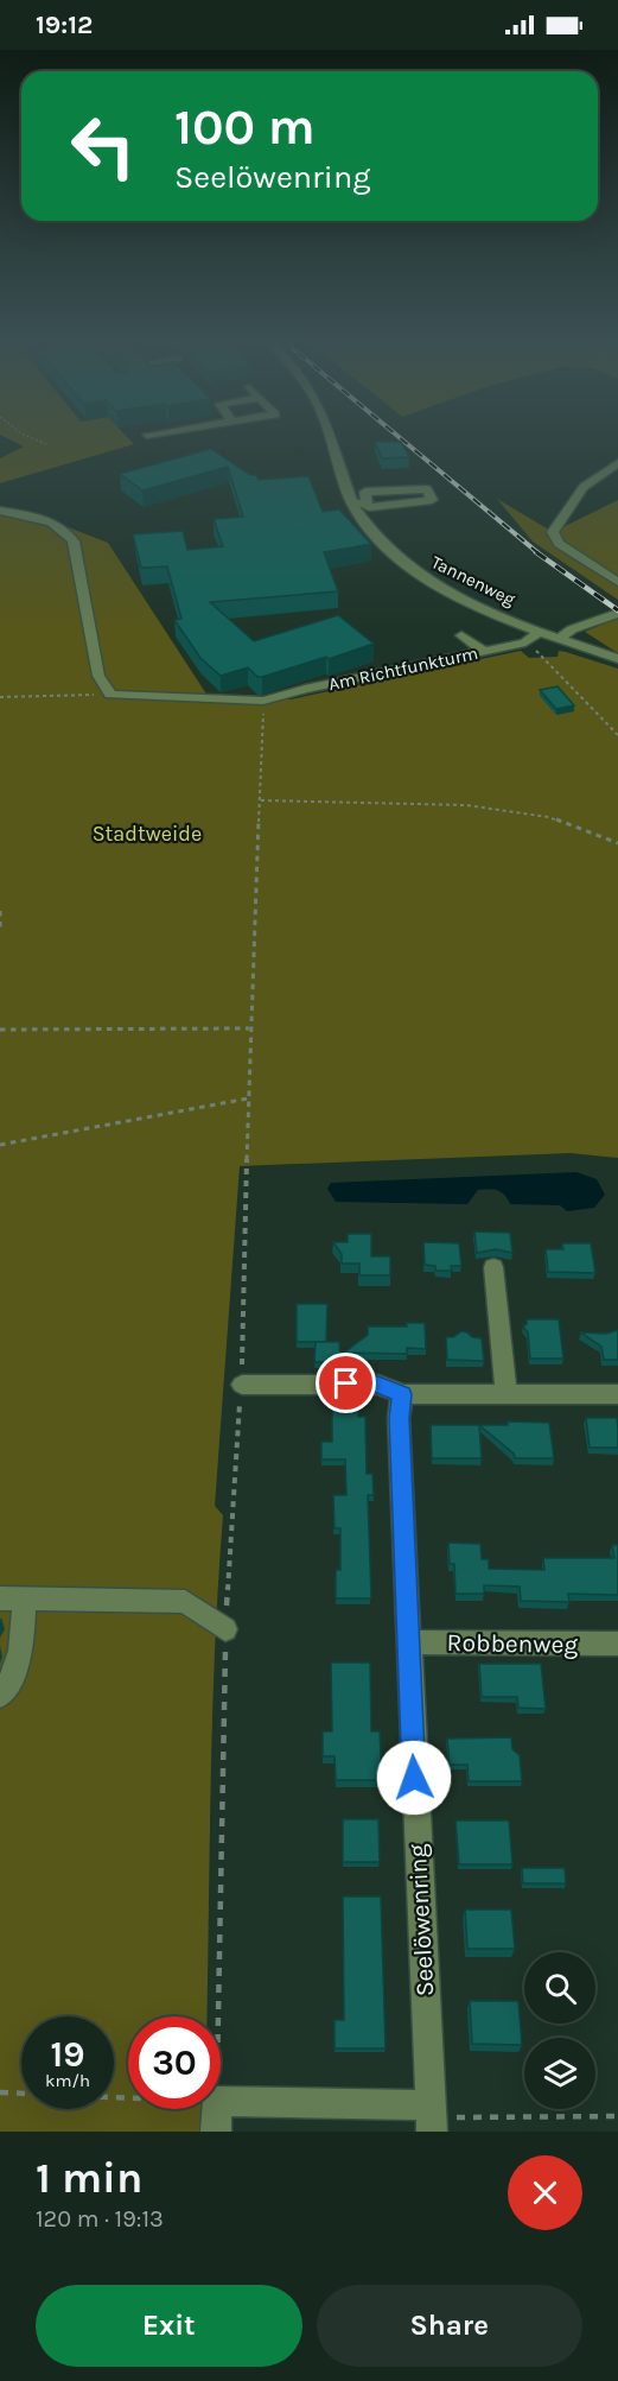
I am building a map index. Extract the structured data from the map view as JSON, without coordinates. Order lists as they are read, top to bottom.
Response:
{
  "streets": {
    "street": [
      "Tannenweg",
      "Am Richtfunkturm",
      "Robbenweg",
      "Seelöwenring"
    ]
  },
  "crossings": [
    ["Tannenweg", "Am Richtfunkturm"],
    ["Robbenweg", "Seelöwenring"]
  ],
  "parks": ["Stadtweide"],
  "page": {
    "status": "19:12",
    "turn": ["100 m", "Seelöwenring"],
    "speed": "19 km/h",
    "limit": "30",
    "heading": ["1 min", "120 m · 19:13"],
    "buttons": ["Exit", "Share"]
  }
}
